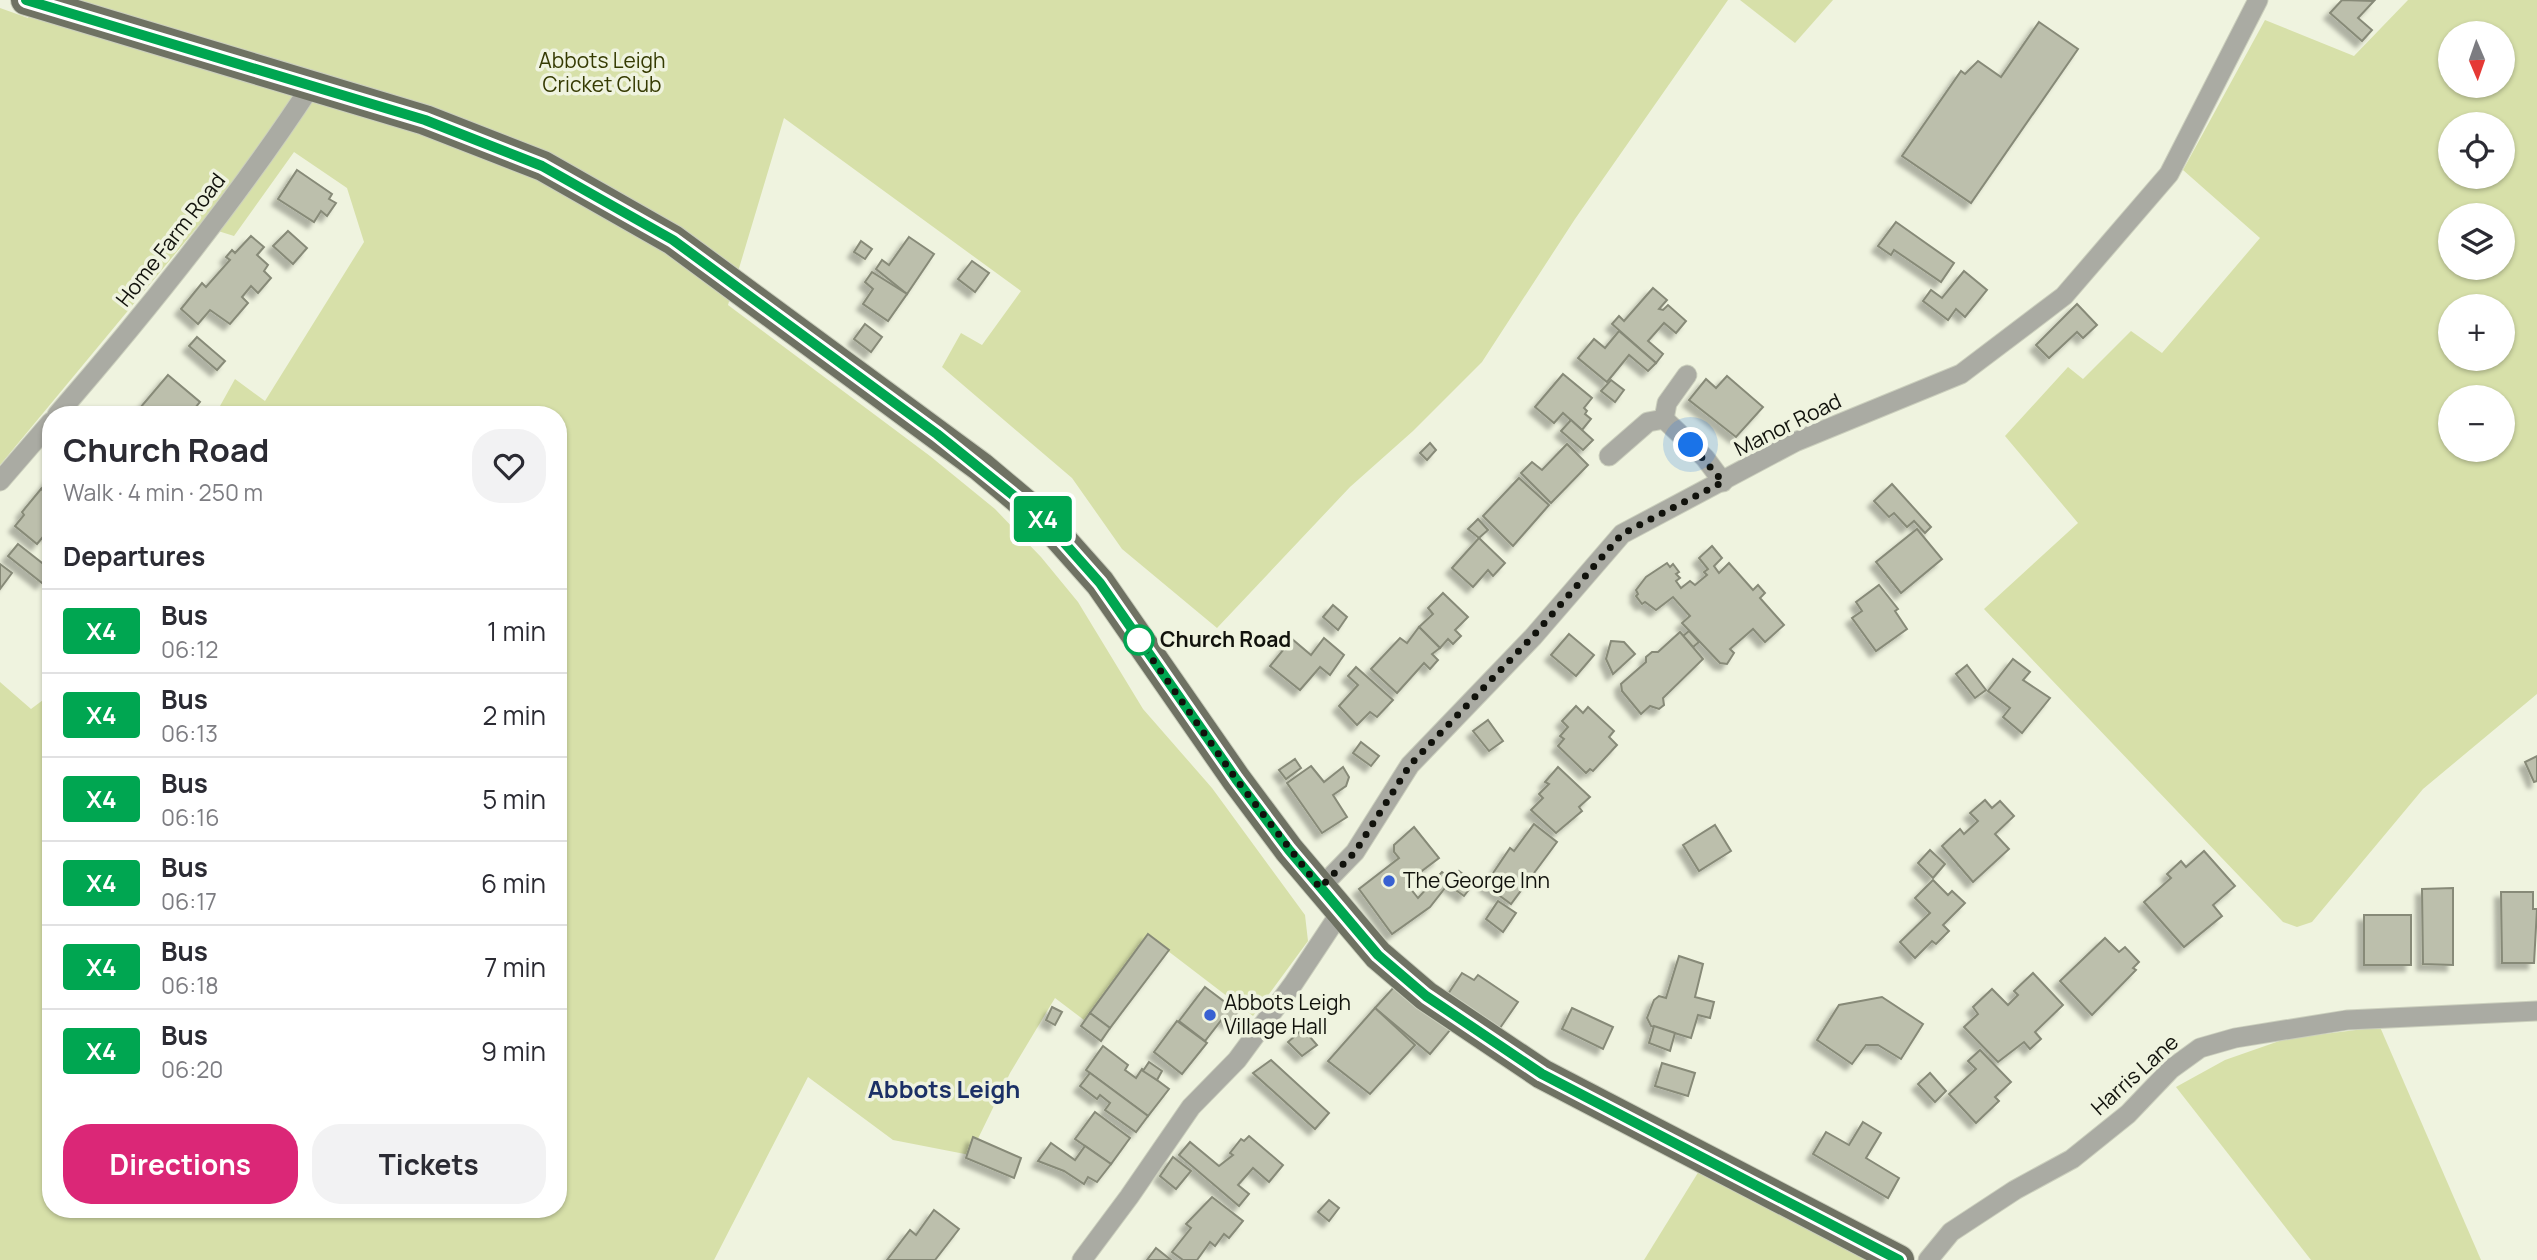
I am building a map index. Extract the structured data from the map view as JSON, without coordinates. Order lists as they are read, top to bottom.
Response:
{
  "streets": {
    "street": ["Home Farm Road", "Manor Road", "Harris Lane"]
  },
  "districts": ["Abbots Leigh"],
  "parks": ["Abbots Leigh Cricket Club"],
  "places": ["Church Road", "The George Inn", "Abbots Leigh Village Hall"],
  "lines": ["bus line X4"],
  "north": "bottom",
  "page": {
    "on_map": "X4",
    "map_buttons": ["+", "−"],
    "heading": [
      ["Church Road", "Walk · 4 min · 250 m"],
      "Departures"
    ],
    "list": [
      {
        "mark": "X4",
        "name": "Bus",
        "note": "06:12",
        "value": "1 min"
      },
      {
        "mark": "X4",
        "name": "Bus",
        "note": "06:13",
        "value": "2 min"
      },
      {
        "mark": "X4",
        "name": "Bus",
        "note": "06:16",
        "value": "5 min"
      },
      {
        "mark": "X4",
        "name": "Bus",
        "note": "06:17",
        "value": "6 min"
      },
      {
        "mark": "X4",
        "name": "Bus",
        "note": "06:18",
        "value": "7 min"
      },
      {
        "mark": "X4",
        "name": "Bus",
        "note": "06:20",
        "value": "9 min"
      }
    ],
    "buttons": ["Directions", "Tickets"]
  }
}
